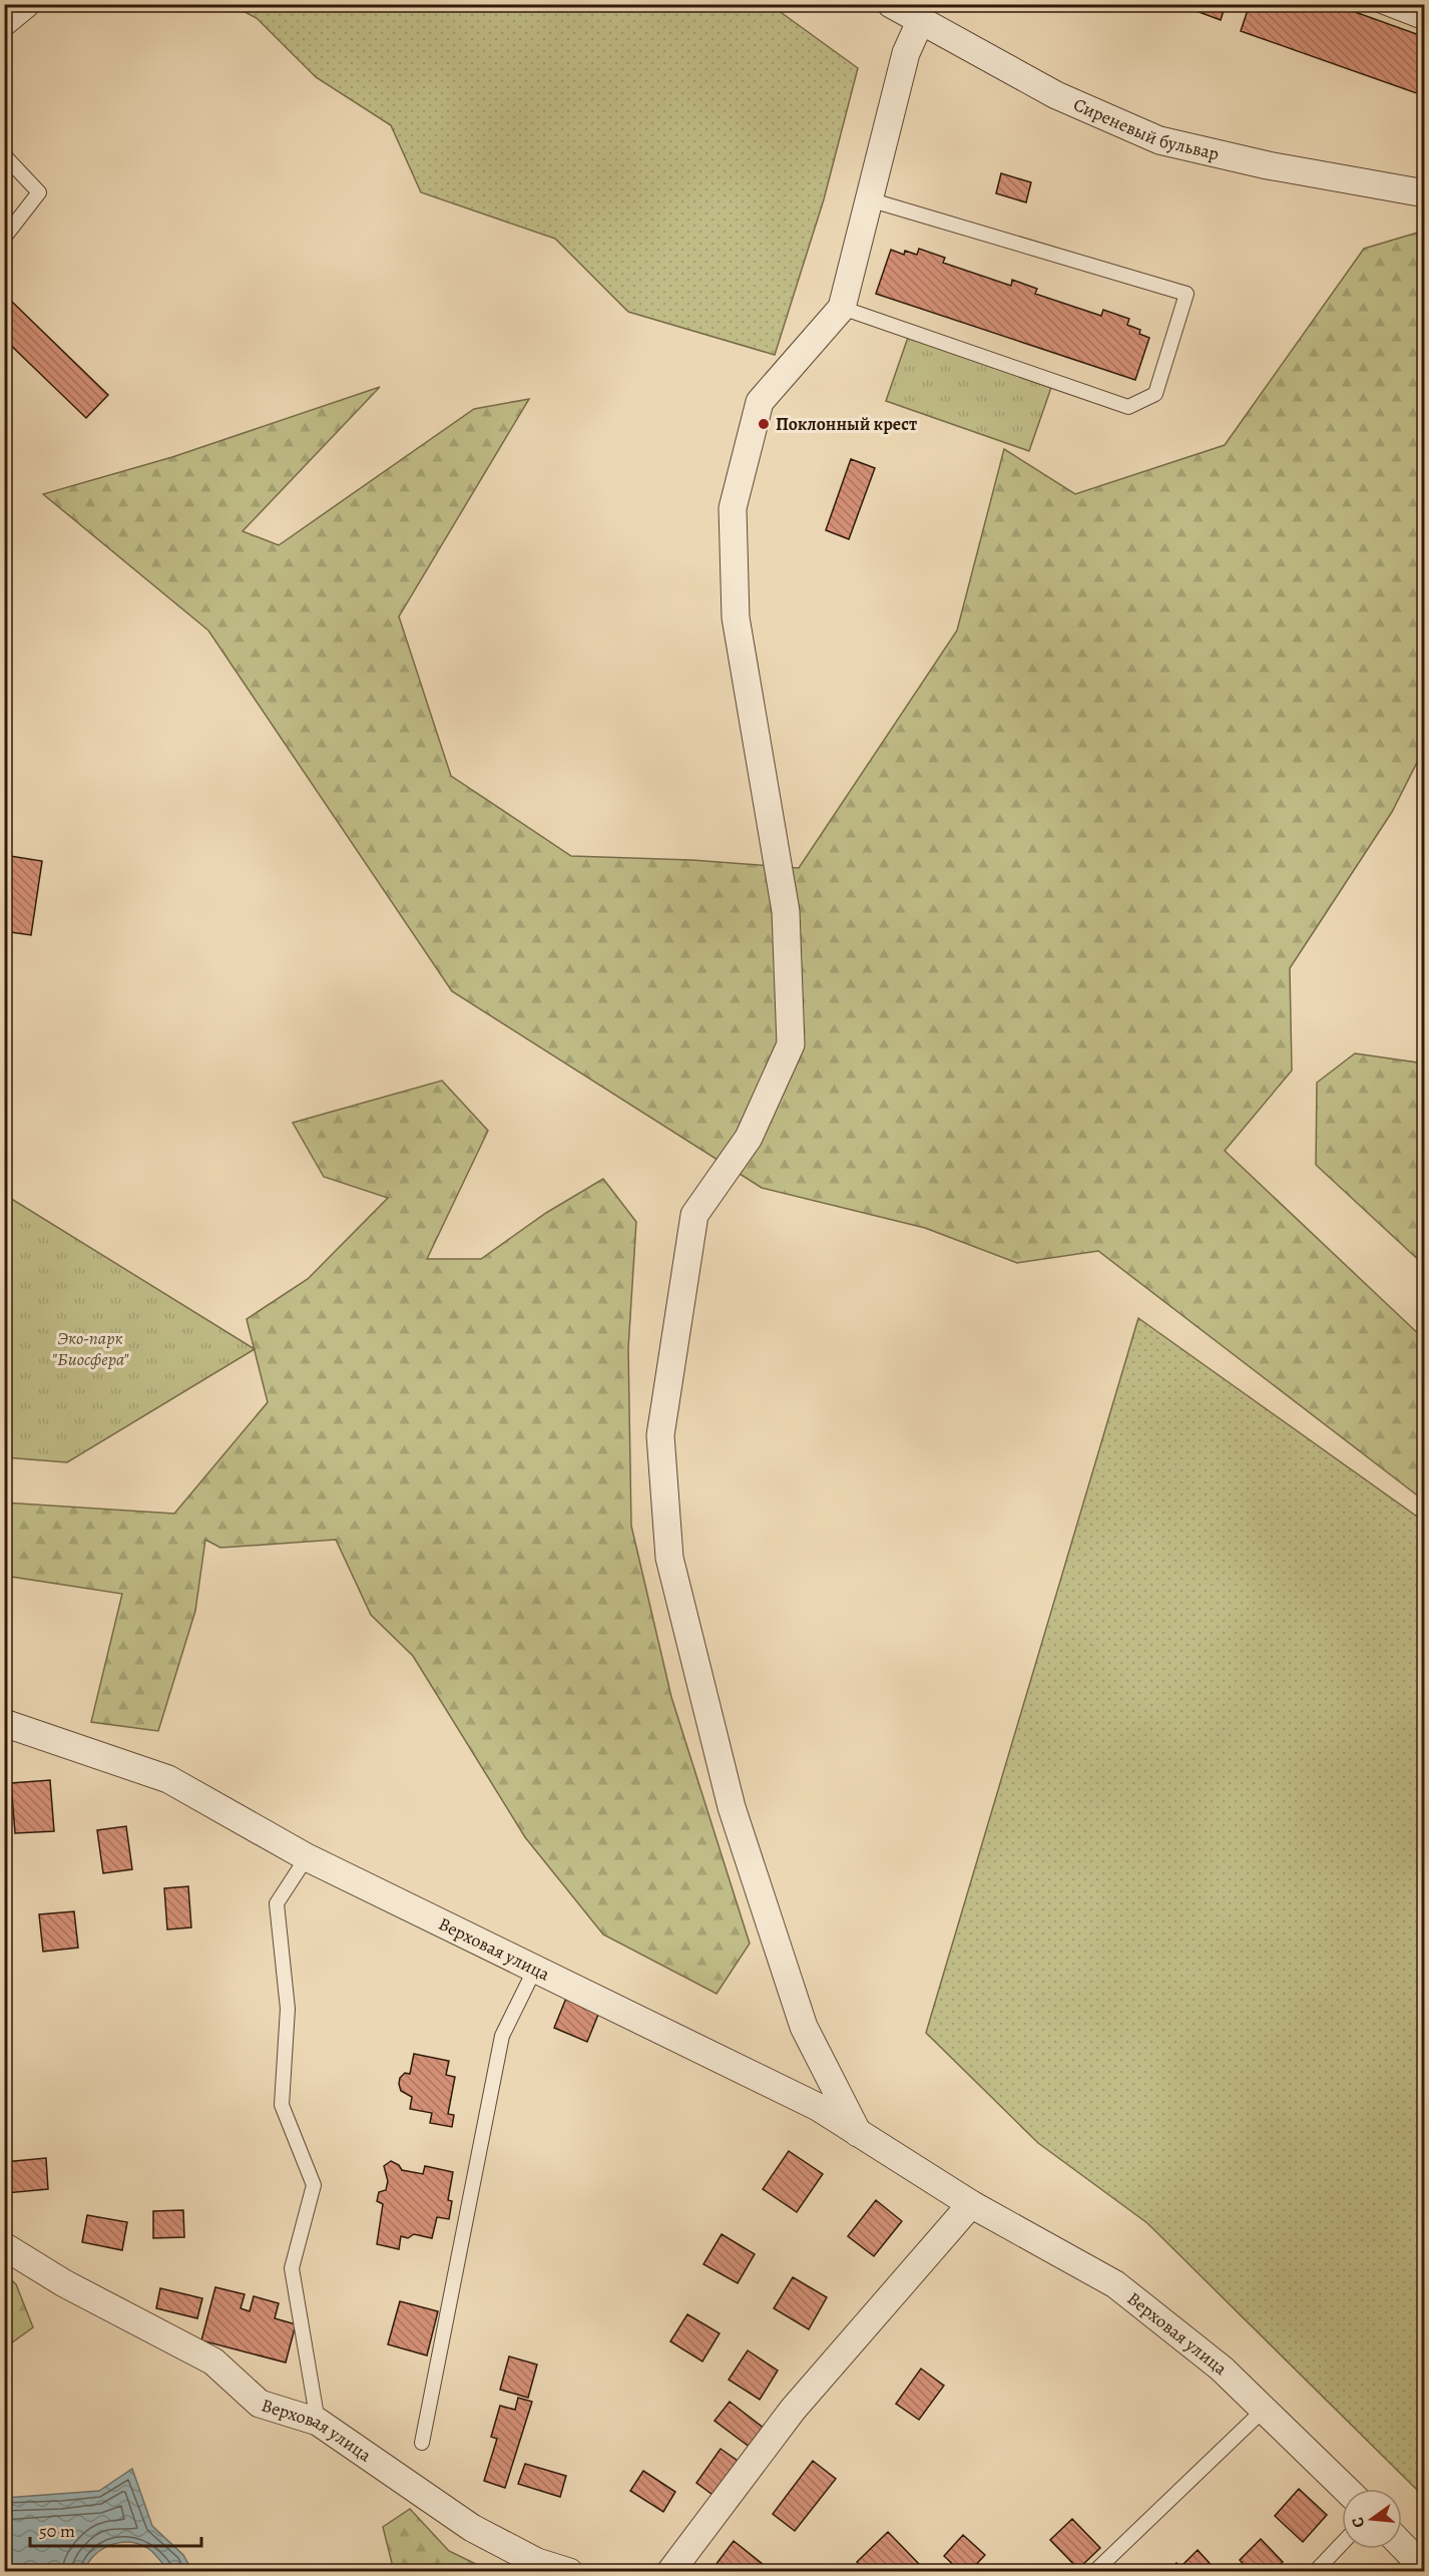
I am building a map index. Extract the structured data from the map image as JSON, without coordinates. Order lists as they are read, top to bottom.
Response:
{
  "streets": {
    "street": ["Сиреневый бульвар", "Верховая улица"]
  },
  "parks": ["Эко-парк \"Биосфера\""],
  "places": ["Поклонный крест"],
  "scale_bar": "50 m",
  "north": "left"
}
